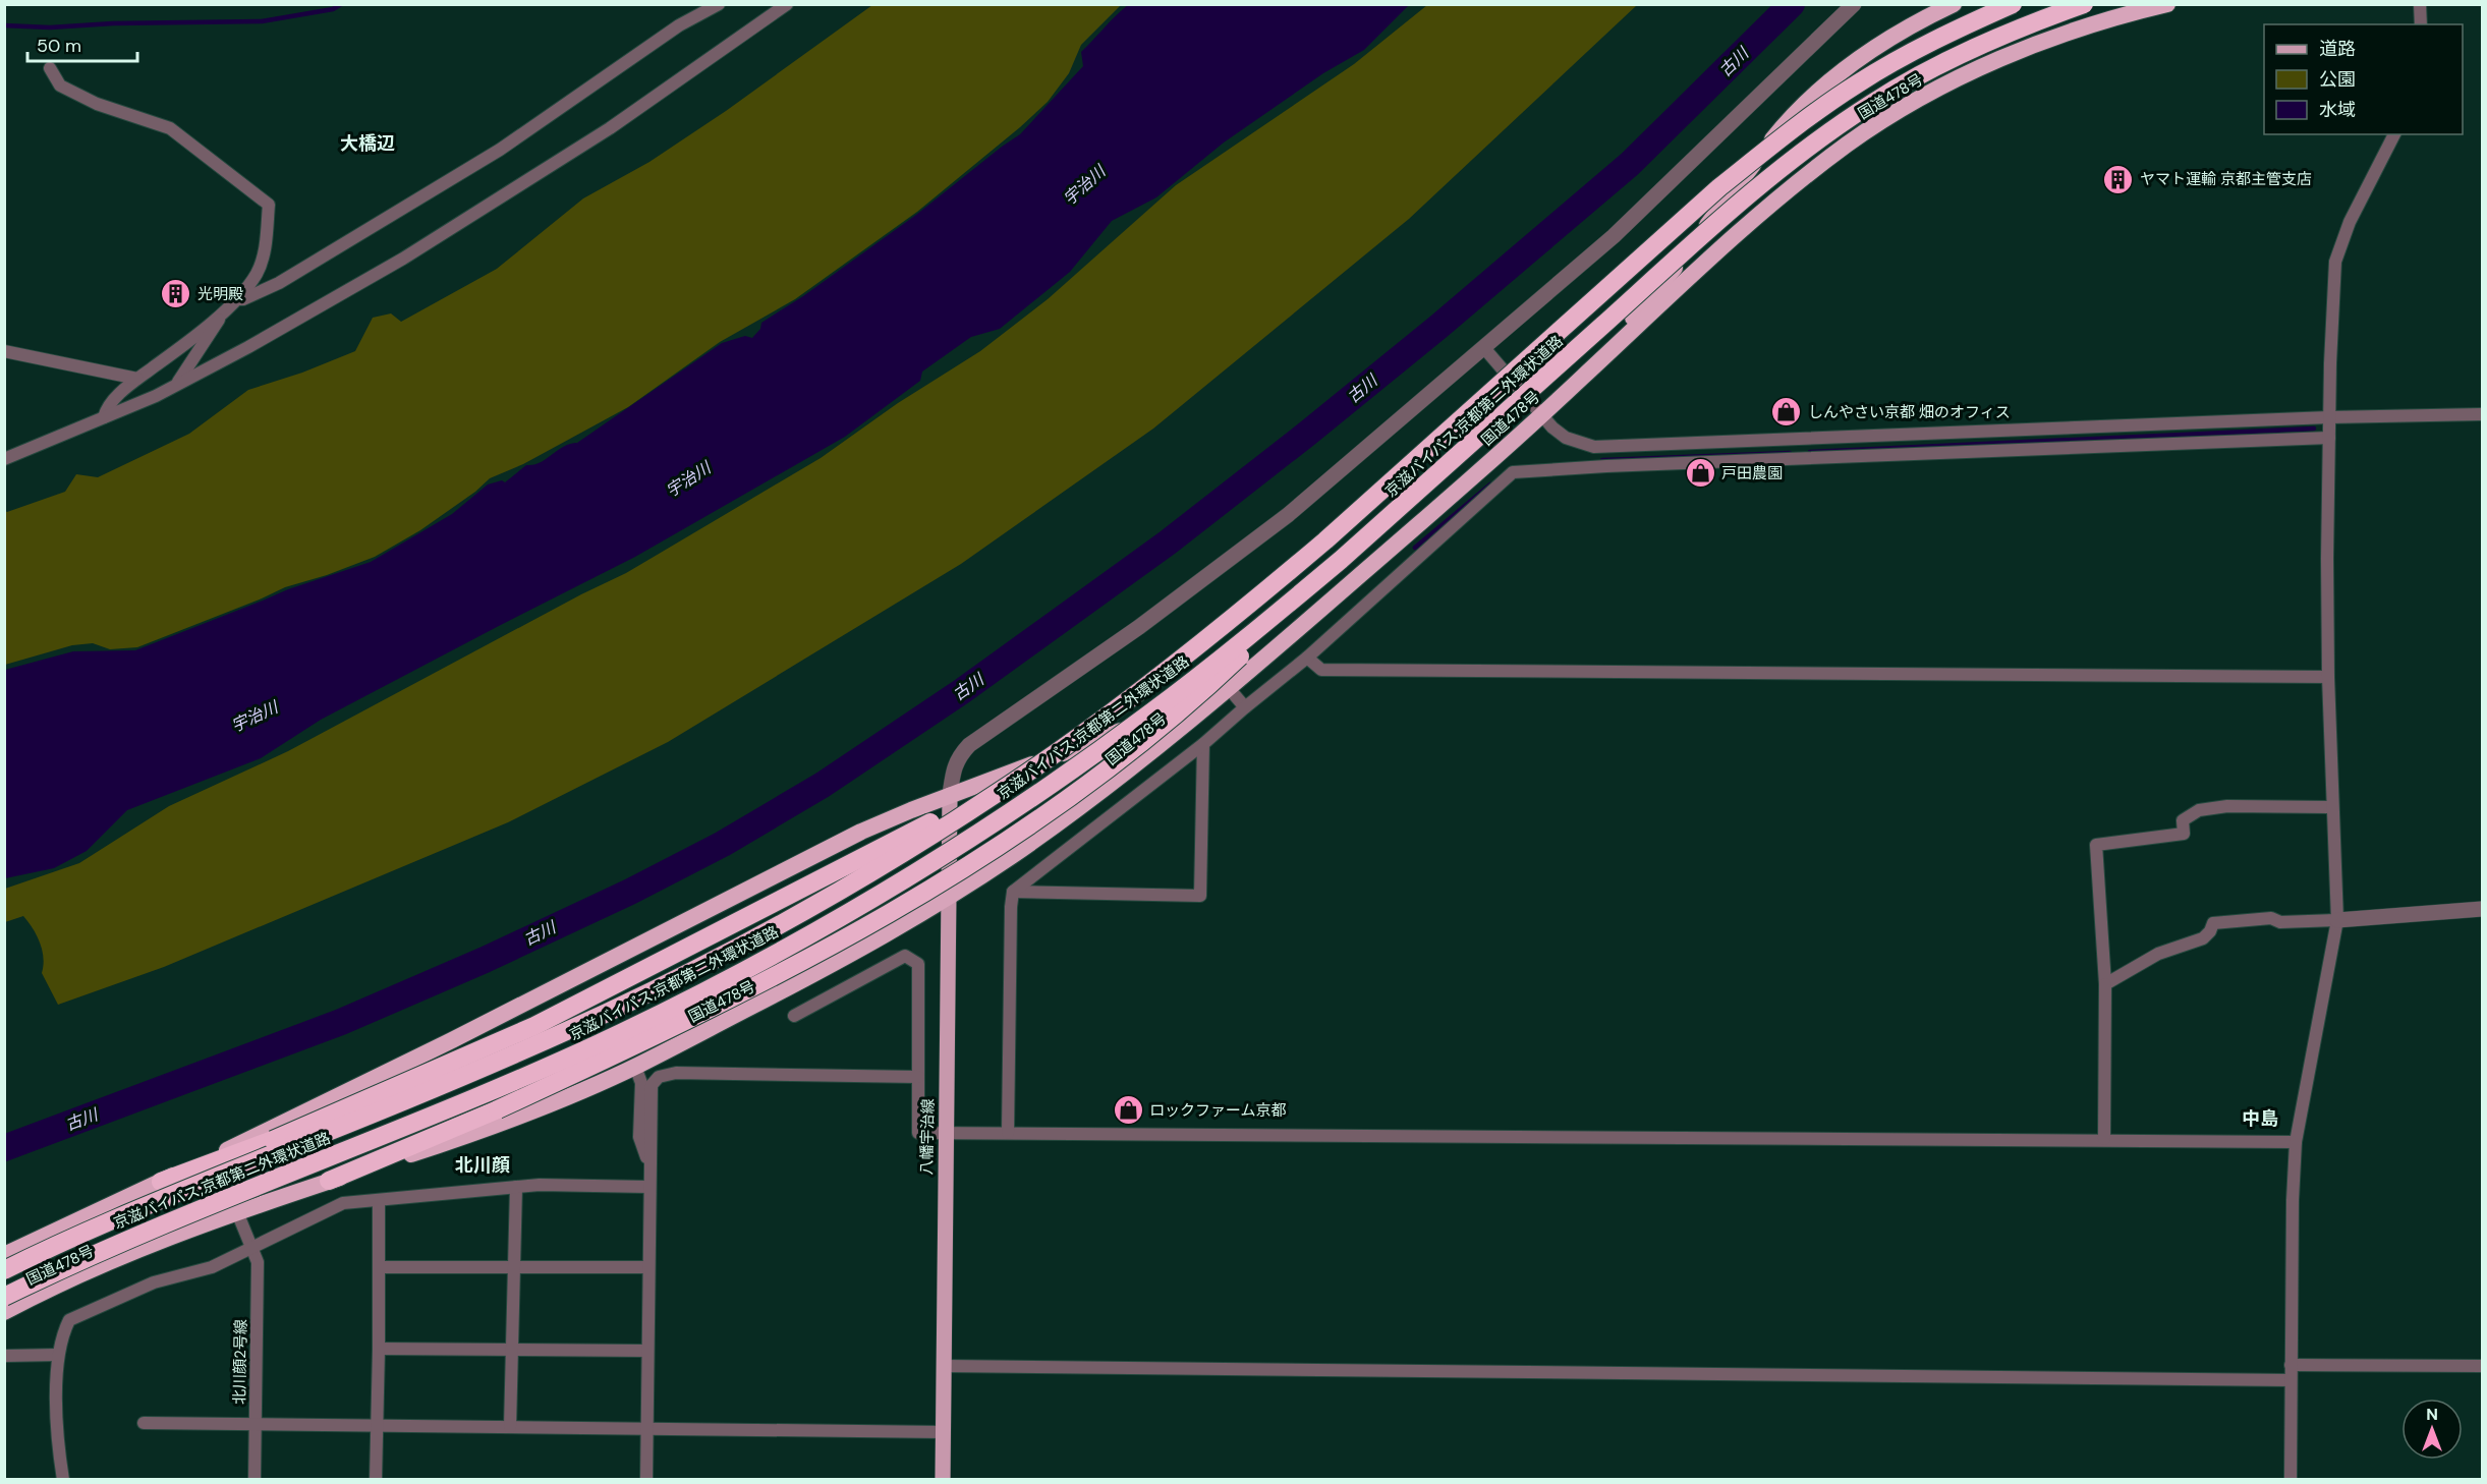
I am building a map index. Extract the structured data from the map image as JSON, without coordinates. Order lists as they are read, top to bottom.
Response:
{
  "streets": {
    "highway": ["国道478号", "京滋バイパス;京都第二外環状道路"],
    "main road": ["八幡宇治線"],
    "street": ["北川顔2号線"]
  },
  "crossings": [
    ["国道478号", "八幡宇治線"],
    ["国道478号", "北川顔2号線"]
  ],
  "districts": ["大橋辺", "中島", "北川顔"],
  "water": ["古川", "宇治川"],
  "places": {
    "building": ["ヤマト運輸 京都主管支店", "光明殿"],
    "shop": ["しんやさい京都 畑のオフィス", "戸田農園", "ロックファーム京都"]
  },
  "legend": ["道路", "公園", "水域"],
  "scale_bar": "50 m",
  "north": "top"
}
